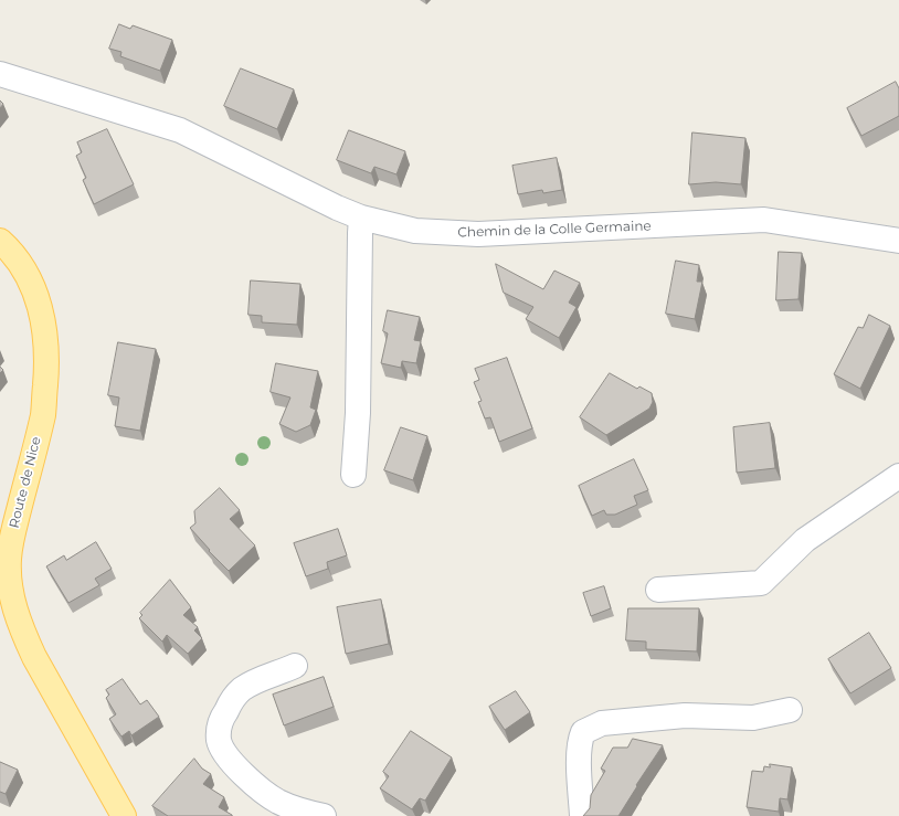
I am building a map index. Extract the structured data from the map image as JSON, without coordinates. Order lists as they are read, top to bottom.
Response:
{
  "streets": {
    "main road": ["Route de Nice"],
    "street": ["Chemin de la Colle Germaine"]
  }
}
